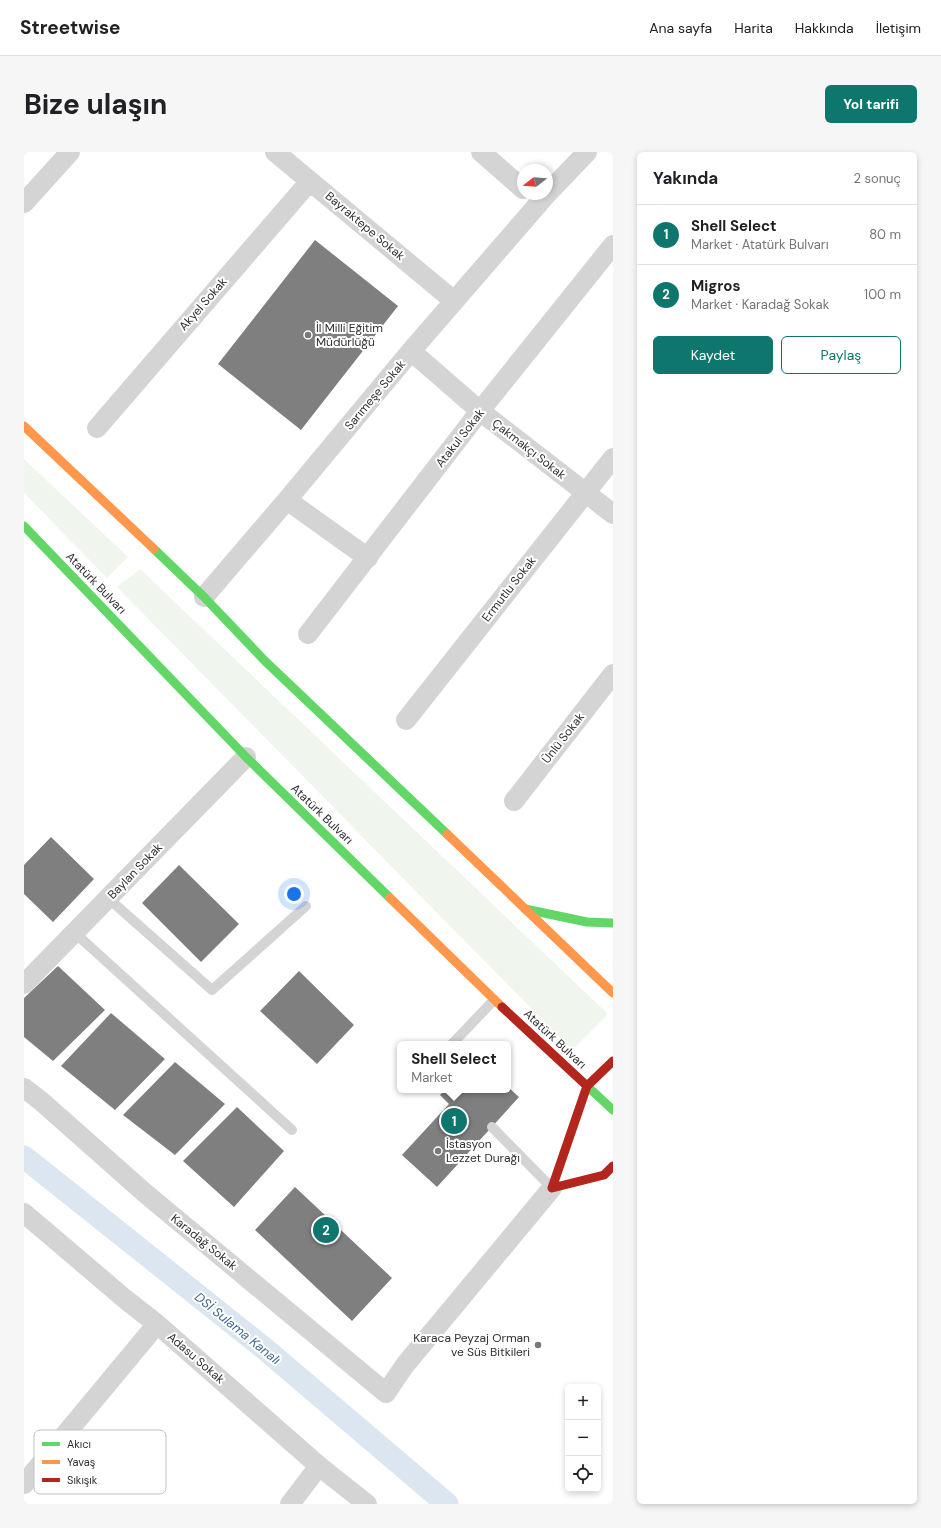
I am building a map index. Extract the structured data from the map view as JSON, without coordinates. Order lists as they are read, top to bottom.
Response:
{
  "streets": {
    "main road": ["Atatürk Bulvarı"],
    "street": [
      "Bayraktepe Sokak",
      "Akyel Sokak",
      "Sarımeşe Sokak",
      "Atakul Sokak",
      "Çakmakçı Sokak",
      "Ermutlu Sokak",
      "Ünlü Sokak",
      "Baylan Sokak",
      "Karadağ Sokak",
      "Adasu Sokak"
    ]
  },
  "crossings": [
    ["Bayraktepe Sokak", "Akyel Sokak"],
    ["Bayraktepe Sokak", "Sarımeşe Sokak"],
    ["Sarımeşe Sokak", "Çakmakçı Sokak"],
    ["Atakul Sokak", "Çakmakçı Sokak"],
    ["Çakmakçı Sokak", "Ermutlu Sokak"],
    ["Atatürk Bulvarı", "Baylan Sokak"]
  ],
  "water": ["DSİ Sulama Kanalı"],
  "places": ["İl Milli Eğitim Müdürlüğü", "İstasyon Lezzet Durağı", "Karaca Peyzaj Orman ve Süs Bitkileri"],
  "legend": ["Akıcı", "Yavaş", "Sıkışık"],
  "north": "left",
  "page": {
    "header": "Streetwise",
    "nav": [
      "Ana sayfa",
      "Harita",
      "Hakkında",
      "İletişim"
    ],
    "buttons": [
      "Yol tarifi",
      ["Kaydet", "Paylaş"]
    ],
    "title": "Bize ulaşın",
    "heading": ["Yakında", "2 sonuç"],
    "list": [
      {
        "mark": "1",
        "name": "Shell Select",
        "note": "Market · Atatürk Bulvarı",
        "value": "80 m"
      },
      {
        "mark": "2",
        "name": "Migros",
        "note": "Market · Karadağ Sokak",
        "value": "100 m"
      }
    ],
    "popup": ["Shell Select", "Market"],
    "pins": ["1", "2"],
    "map_buttons": ["+", "−"]
  }
}
